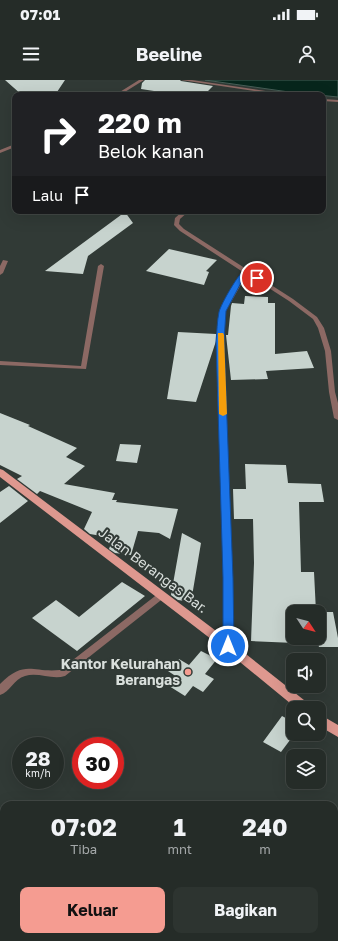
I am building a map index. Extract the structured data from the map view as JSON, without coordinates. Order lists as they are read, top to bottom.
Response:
{
  "streets": {
    "main road": ["Jalan Berangas Bar."]
  },
  "places": ["Kantor Kelurahan Berangas"],
  "north": "bottom right",
  "page": {
    "status": "07:01",
    "header": "Beeline",
    "turn": ["220 m", "Belok kanan"],
    "then": "Lalu",
    "speed": "28 km/h",
    "limit": "30",
    "eta": [
      "07:02",
      "Tiba",
      "1",
      "mnt",
      "240",
      "m"
    ],
    "buttons": ["Keluar", "Bagikan"]
  }
}
